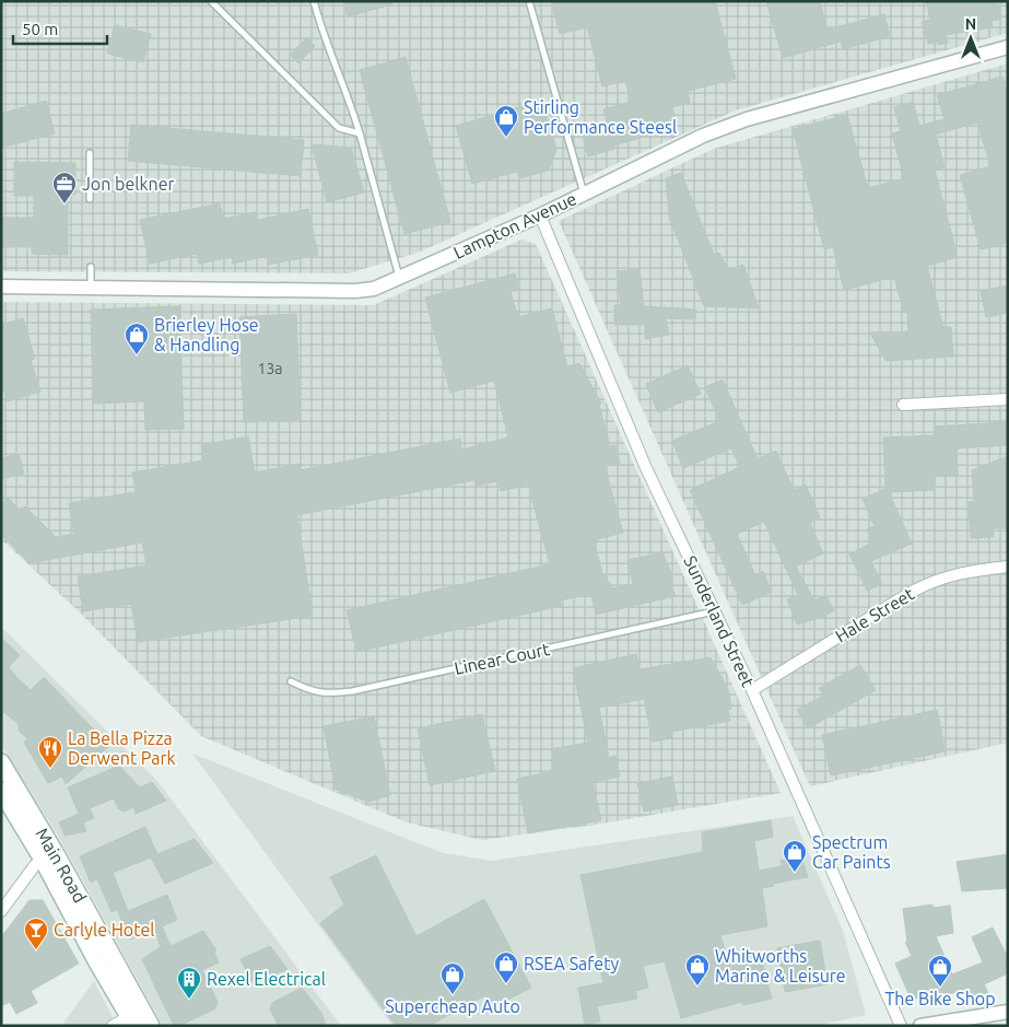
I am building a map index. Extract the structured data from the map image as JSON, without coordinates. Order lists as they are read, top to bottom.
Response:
{
  "streets": {
    "main road": ["Main Road"],
    "street": ["Lampton Avenue", "Hale Street", "Sunderland Street"],
    "lane": ["Linear Court"]
  },
  "crossings": [
    ["Lampton Avenue", "Sunderland Street"],
    ["Hale Street", "Sunderland Street"],
    ["Sunderland Street", "Linear Court"]
  ],
  "places": {
    "shop": [
      "Stirling Performance Steesl",
      "Brierley Hose & Handling",
      "Spectrum Car Paints",
      "RSEA Safety",
      "Whitworths Marine & Leisure",
      "The Bike Shop",
      "Supercheap Auto"
    ],
    "office": ["Jon belkner"],
    "restaurant": ["La Bella Pizza Derwent Park"],
    "bar": ["Carlyle Hotel"],
    "building": ["Rexel Electrical"]
  },
  "house_numbers": ["13a"],
  "scale_bar": "50 m",
  "north": "top"
}
